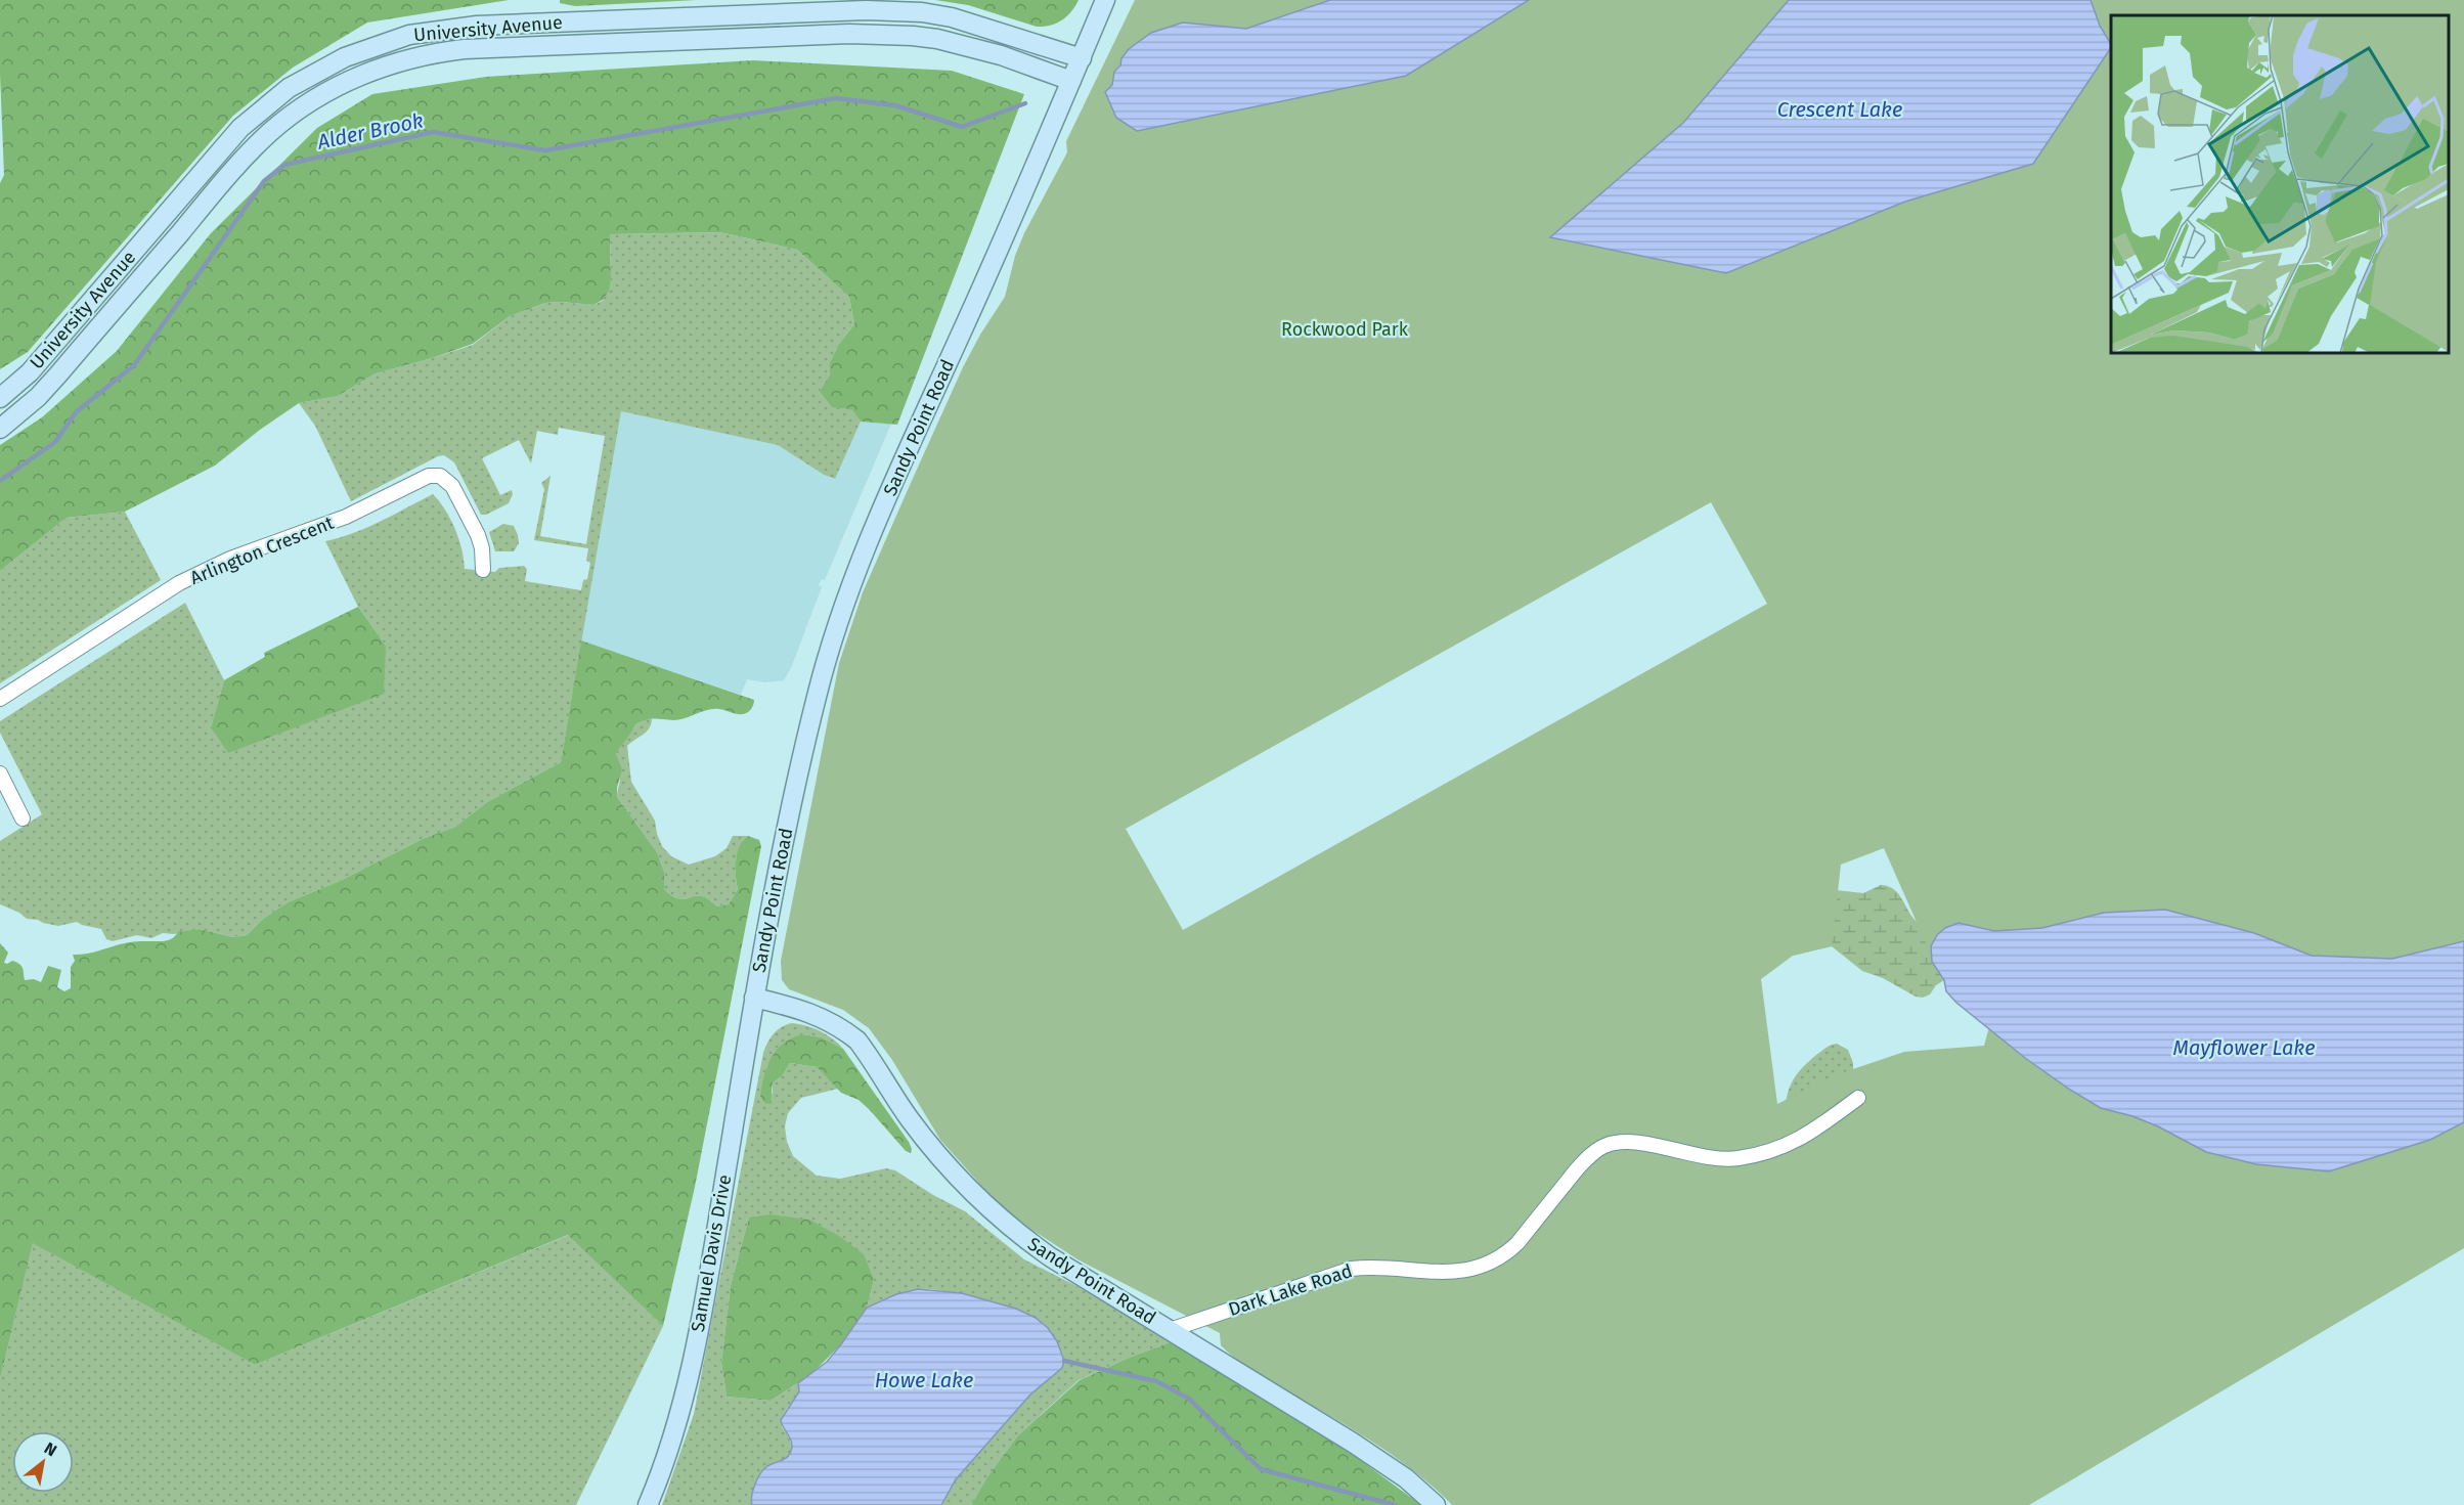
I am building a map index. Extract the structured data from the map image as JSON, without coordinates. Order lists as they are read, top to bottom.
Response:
{
  "streets": {
    "main road": ["University Avenue", "Sandy Point Road", "Samuel Davis Drive"],
    "street": ["Arlington Crescent", "Dark Lake Road"]
  },
  "crossings": [
    ["University Avenue", "Sandy Point Road"],
    ["Sandy Point Road", "Samuel Davis Drive"],
    ["Sandy Point Road", "Dark Lake Road"]
  ],
  "water": [
    "Crescent Lake",
    "Alder Brook",
    "Mayflower Lake",
    "Howe Lake"
  ],
  "parks": ["Rockwood Park"],
  "north": "top right"
}
